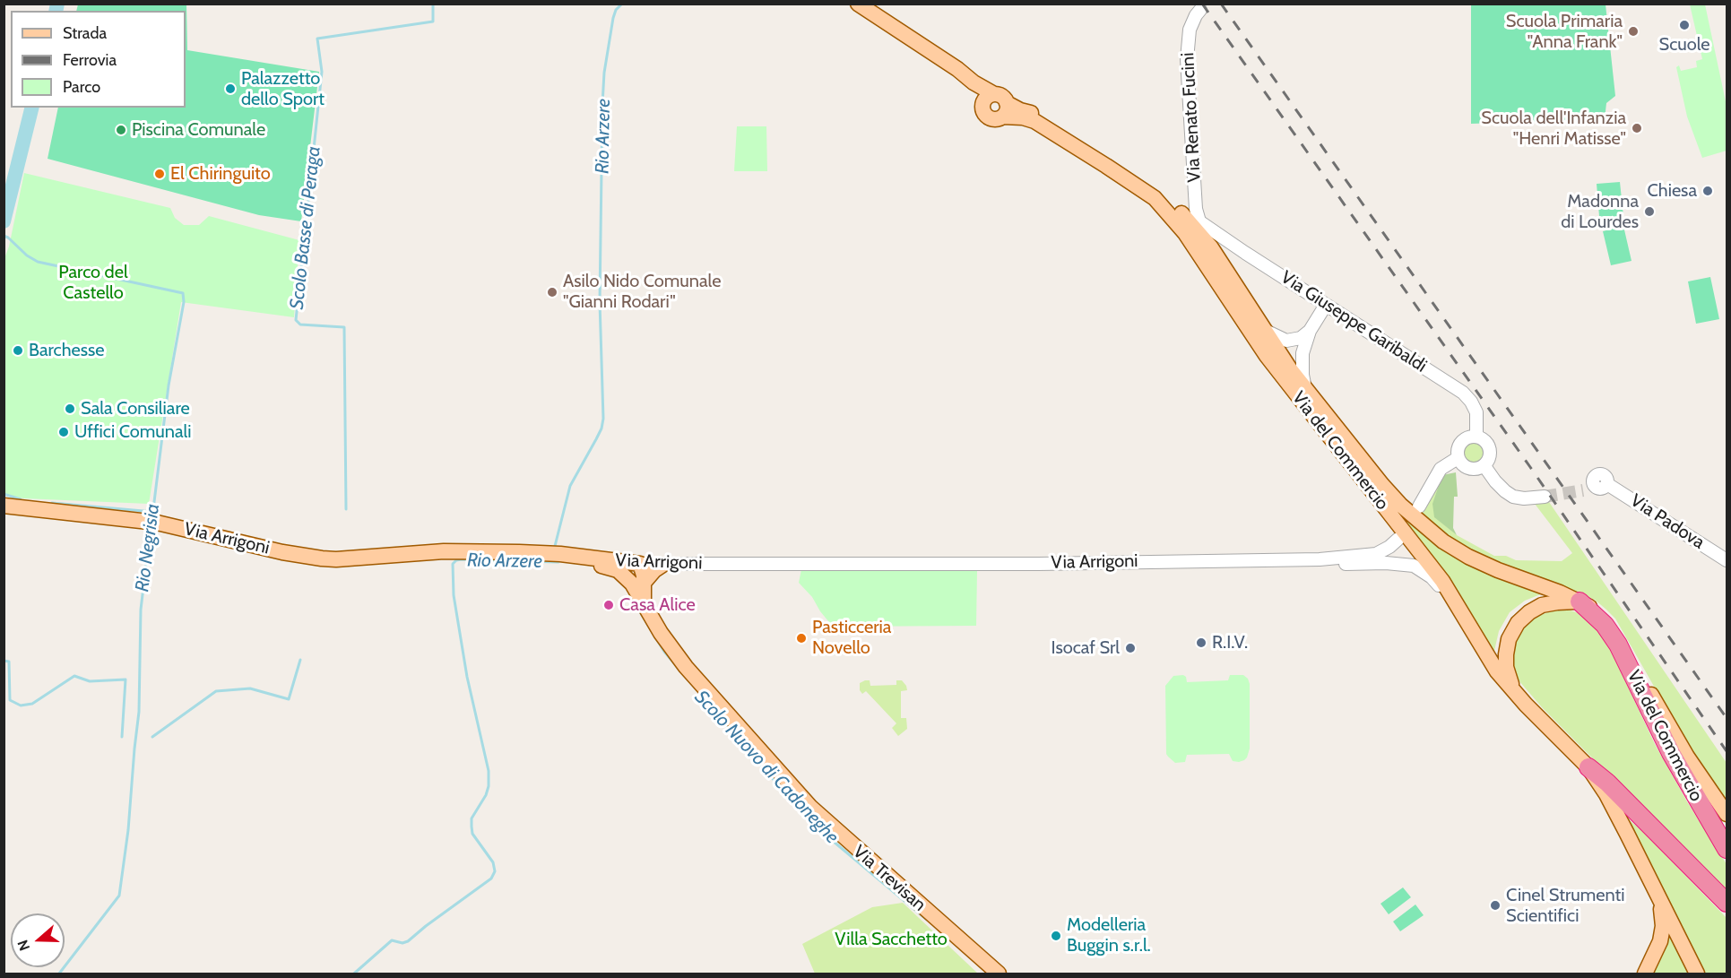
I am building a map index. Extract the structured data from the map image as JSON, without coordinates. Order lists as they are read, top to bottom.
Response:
{
  "streets": {
    "highway": ["Via del Commercio"],
    "main road": ["Via Arrigoni", "Via Trevisan"],
    "street": ["Via Renato Fucini", "Via Giuseppe Garibaldi", "Via Padova"]
  },
  "crossings": [
    ["Via Renato Fucini", "Via Giuseppe Garibaldi"],
    ["Via del Commercio", "Via Arrigoni"],
    ["Via Arrigoni", "Via Trevisan"]
  ],
  "water": [
    "Rio Arzere",
    "Scolo Basse di Peraga",
    "Rio Negrisia",
    "Scolo Nuovo di Cadoneghe"
  ],
  "parks": ["Parco del Castello", "Villa Sacchetto"],
  "places": [
    "Scuole",
    "Scuola Primaria \"Anna Frank\"",
    "Palazzetto dello Sport",
    "Scuola dell'Infanzia \"Henri Matisse\"",
    "Piscina Comunale",
    "El Chiringuito",
    "Chiesa",
    "Madonna di Lourdes",
    "Asilo Nido Comunale \"Gianni Rodari\"",
    "Barchesse",
    "Sala Consiliare",
    "Uffici Comunali",
    "Casa Alice",
    "Pasticceria Novello",
    "R.I.V.",
    "Isocaf Srl",
    "Cinel Strumenti Scientifici",
    "Modelleria Buggin s.r.l."
  ],
  "legend": ["Strada", "Ferrovia", "Parco"],
  "north": "left"
}
